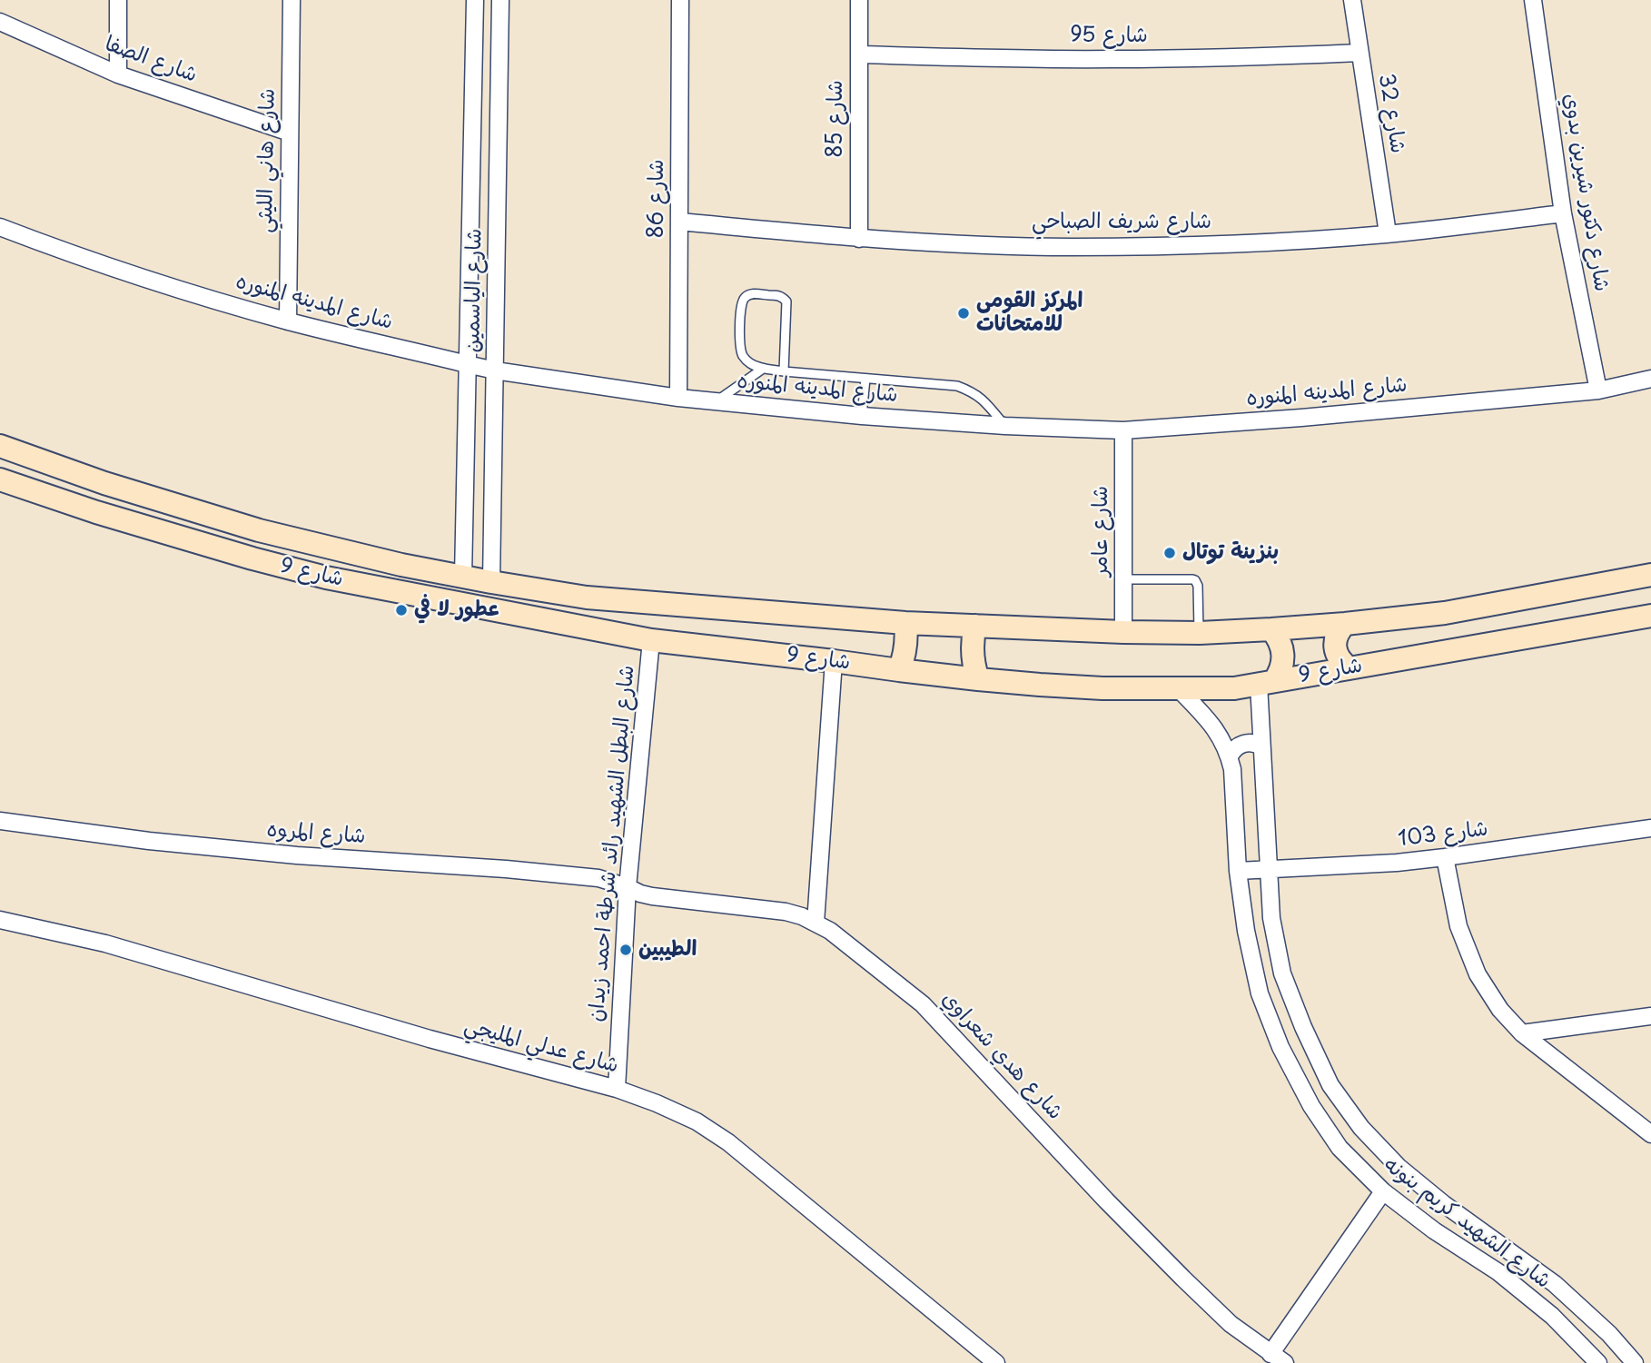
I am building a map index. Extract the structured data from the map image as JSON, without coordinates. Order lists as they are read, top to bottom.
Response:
{
  "streets": {
    "main road": ["شارع 9"],
    "street": [
      "شارع 95",
      "شارع الصفا",
      "شارع 32",
      "شارع 85",
      "شارع هاني الليثي",
      "شارع دكتور شيرين بدوي",
      "شارع 86",
      "شارع شريف الصباحي",
      "شارع الياسمين",
      "شارع المدينه المنوره",
      "شارع عامر",
      "شارع المروه",
      "شارع 103",
      "شارع البطل الشهيد رائد شرطة احمد زيدان",
      "شارع عدلي المليجي",
      "شارع هدي شعراوي",
      "شارع الشهيد كريم بنونه"
    ]
  },
  "crossings": [
    ["شارع 95", "شارع 32"],
    ["شارع 95", "شارع 85"],
    ["شارع الصفا", "شارع هاني الليثي"],
    ["شارع 32", "شارع شريف الصباحي"],
    ["شارع 85", "شارع شريف الصباحي"],
    ["شارع هاني الليثي", "شارع المدينه المنوره"],
    ["شارع دكتور شيرين بدوي", "شارع شريف الصباحي"],
    ["شارع دكتور شيرين بدوي", "شارع المدينه المنوره"],
    ["شارع 86", "شارع شريف الصباحي"],
    ["شارع 86", "شارع المدينه المنوره"],
    ["شارع الياسمين", "شارع المدينه المنوره"],
    ["شارع الياسمين", "شارع 9"],
    ["شارع المدينه المنوره", "شارع عامر"],
    ["شارع عامر", "شارع 9"],
    ["شارع 9", "شارع البطل الشهيد رائد شرطة احمد زيدان"],
    ["شارع 9", "شارع الشهيد كريم بنونه"],
    ["شارع المروه", "شارع البطل الشهيد رائد شرطة احمد زيدان"],
    ["شارع المروه", "شارع هدي شعراوي"],
    ["شارع 103", "شارع الشهيد كريم بنونه"],
    ["شارع البطل الشهيد رائد شرطة احمد زيدان", "شارع عدلي المليجي"],
    ["شارع البطل الشهيد رائد شرطة احمد زيدان", "شارع هدي شعراوي"]
  ],
  "places": [
    "المركز القومى للامتحانات",
    "بنزينة توتال",
    "عطور لا في",
    "الطيبين"
  ]
}
